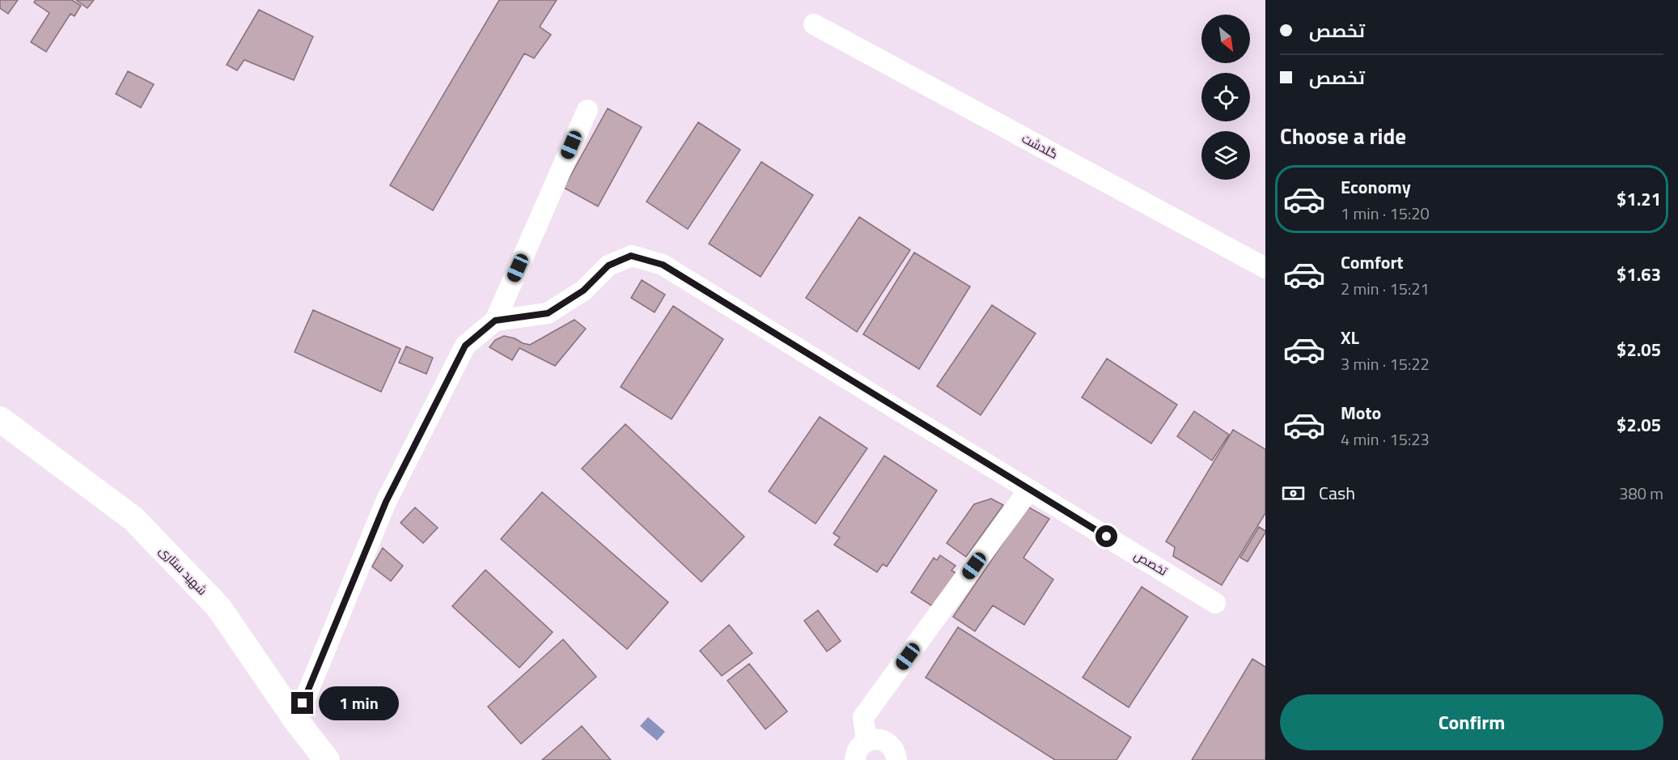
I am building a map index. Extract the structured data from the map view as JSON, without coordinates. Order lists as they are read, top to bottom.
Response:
{
  "streets": {
    "street": ["گلدشت", "تخصص", "شهید ستاری"]
  },
  "north": "bottom right",
  "page": {
    "banner": ["تخصص", "تخصص"],
    "heading": "Choose a ride",
    "list": [
      {
        "name": "Economy",
        "note": "1 min · 15:20",
        "value": "$1.21"
      },
      {
        "name": "Comfort",
        "note": "2 min · 15:21",
        "value": "$1.63"
      },
      {
        "name": "XL",
        "note": "3 min · 15:22",
        "value": "$2.05"
      },
      {
        "name": "Moto",
        "note": "4 min · 15:23",
        "value": "$2.05"
      }
    ],
    "pay": ["Cash", "380 m"],
    "buttons": "Confirm",
    "bubble": "1 min"
  }
}
